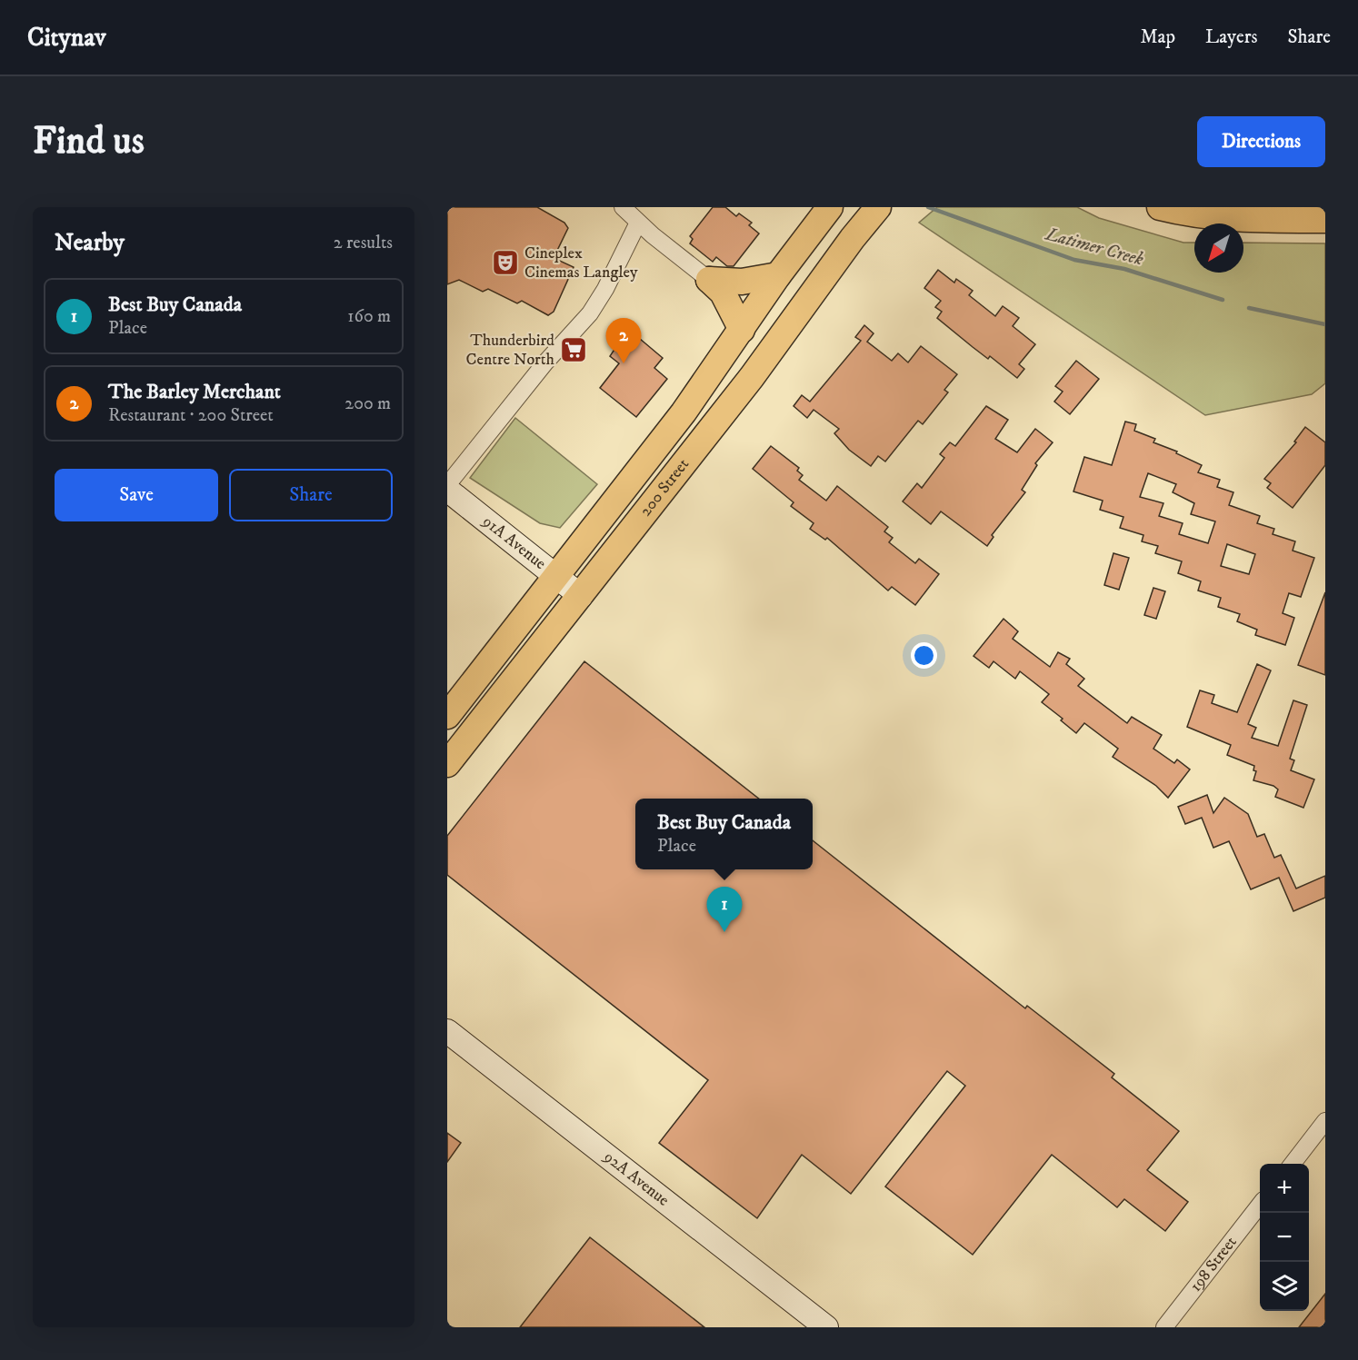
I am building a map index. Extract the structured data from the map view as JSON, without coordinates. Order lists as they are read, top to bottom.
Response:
{
  "streets": {
    "main road": ["200 Street"],
    "street": ["91A Avenue", "92A Avenue", "198 Street"]
  },
  "crossings": [
    ["200 Street", "91A Avenue"]
  ],
  "water": ["Latimer Creek"],
  "places": {
    "theatre": ["Cineplex Cinemas Langley"],
    "supermarket": ["Thunderbird Centre North"]
  },
  "north": "bottom left",
  "page": {
    "header": "Citynav",
    "nav": ["Map", "Layers", "Share"],
    "buttons": [
      "Directions",
      ["Save", "Share"]
    ],
    "title": "Find us",
    "heading": ["Nearby", "2 results"],
    "list": [
      {
        "mark": "1",
        "name": "Best Buy Canada",
        "note": "Place",
        "value": "160 m"
      },
      {
        "mark": "2",
        "name": "The Barley Merchant",
        "note": "Restaurant · 200 Street",
        "value": "200 m"
      }
    ],
    "pins": ["2", "1"],
    "popup": ["Best Buy Canada", "Place"],
    "map_buttons": ["+", "−"]
  }
}
